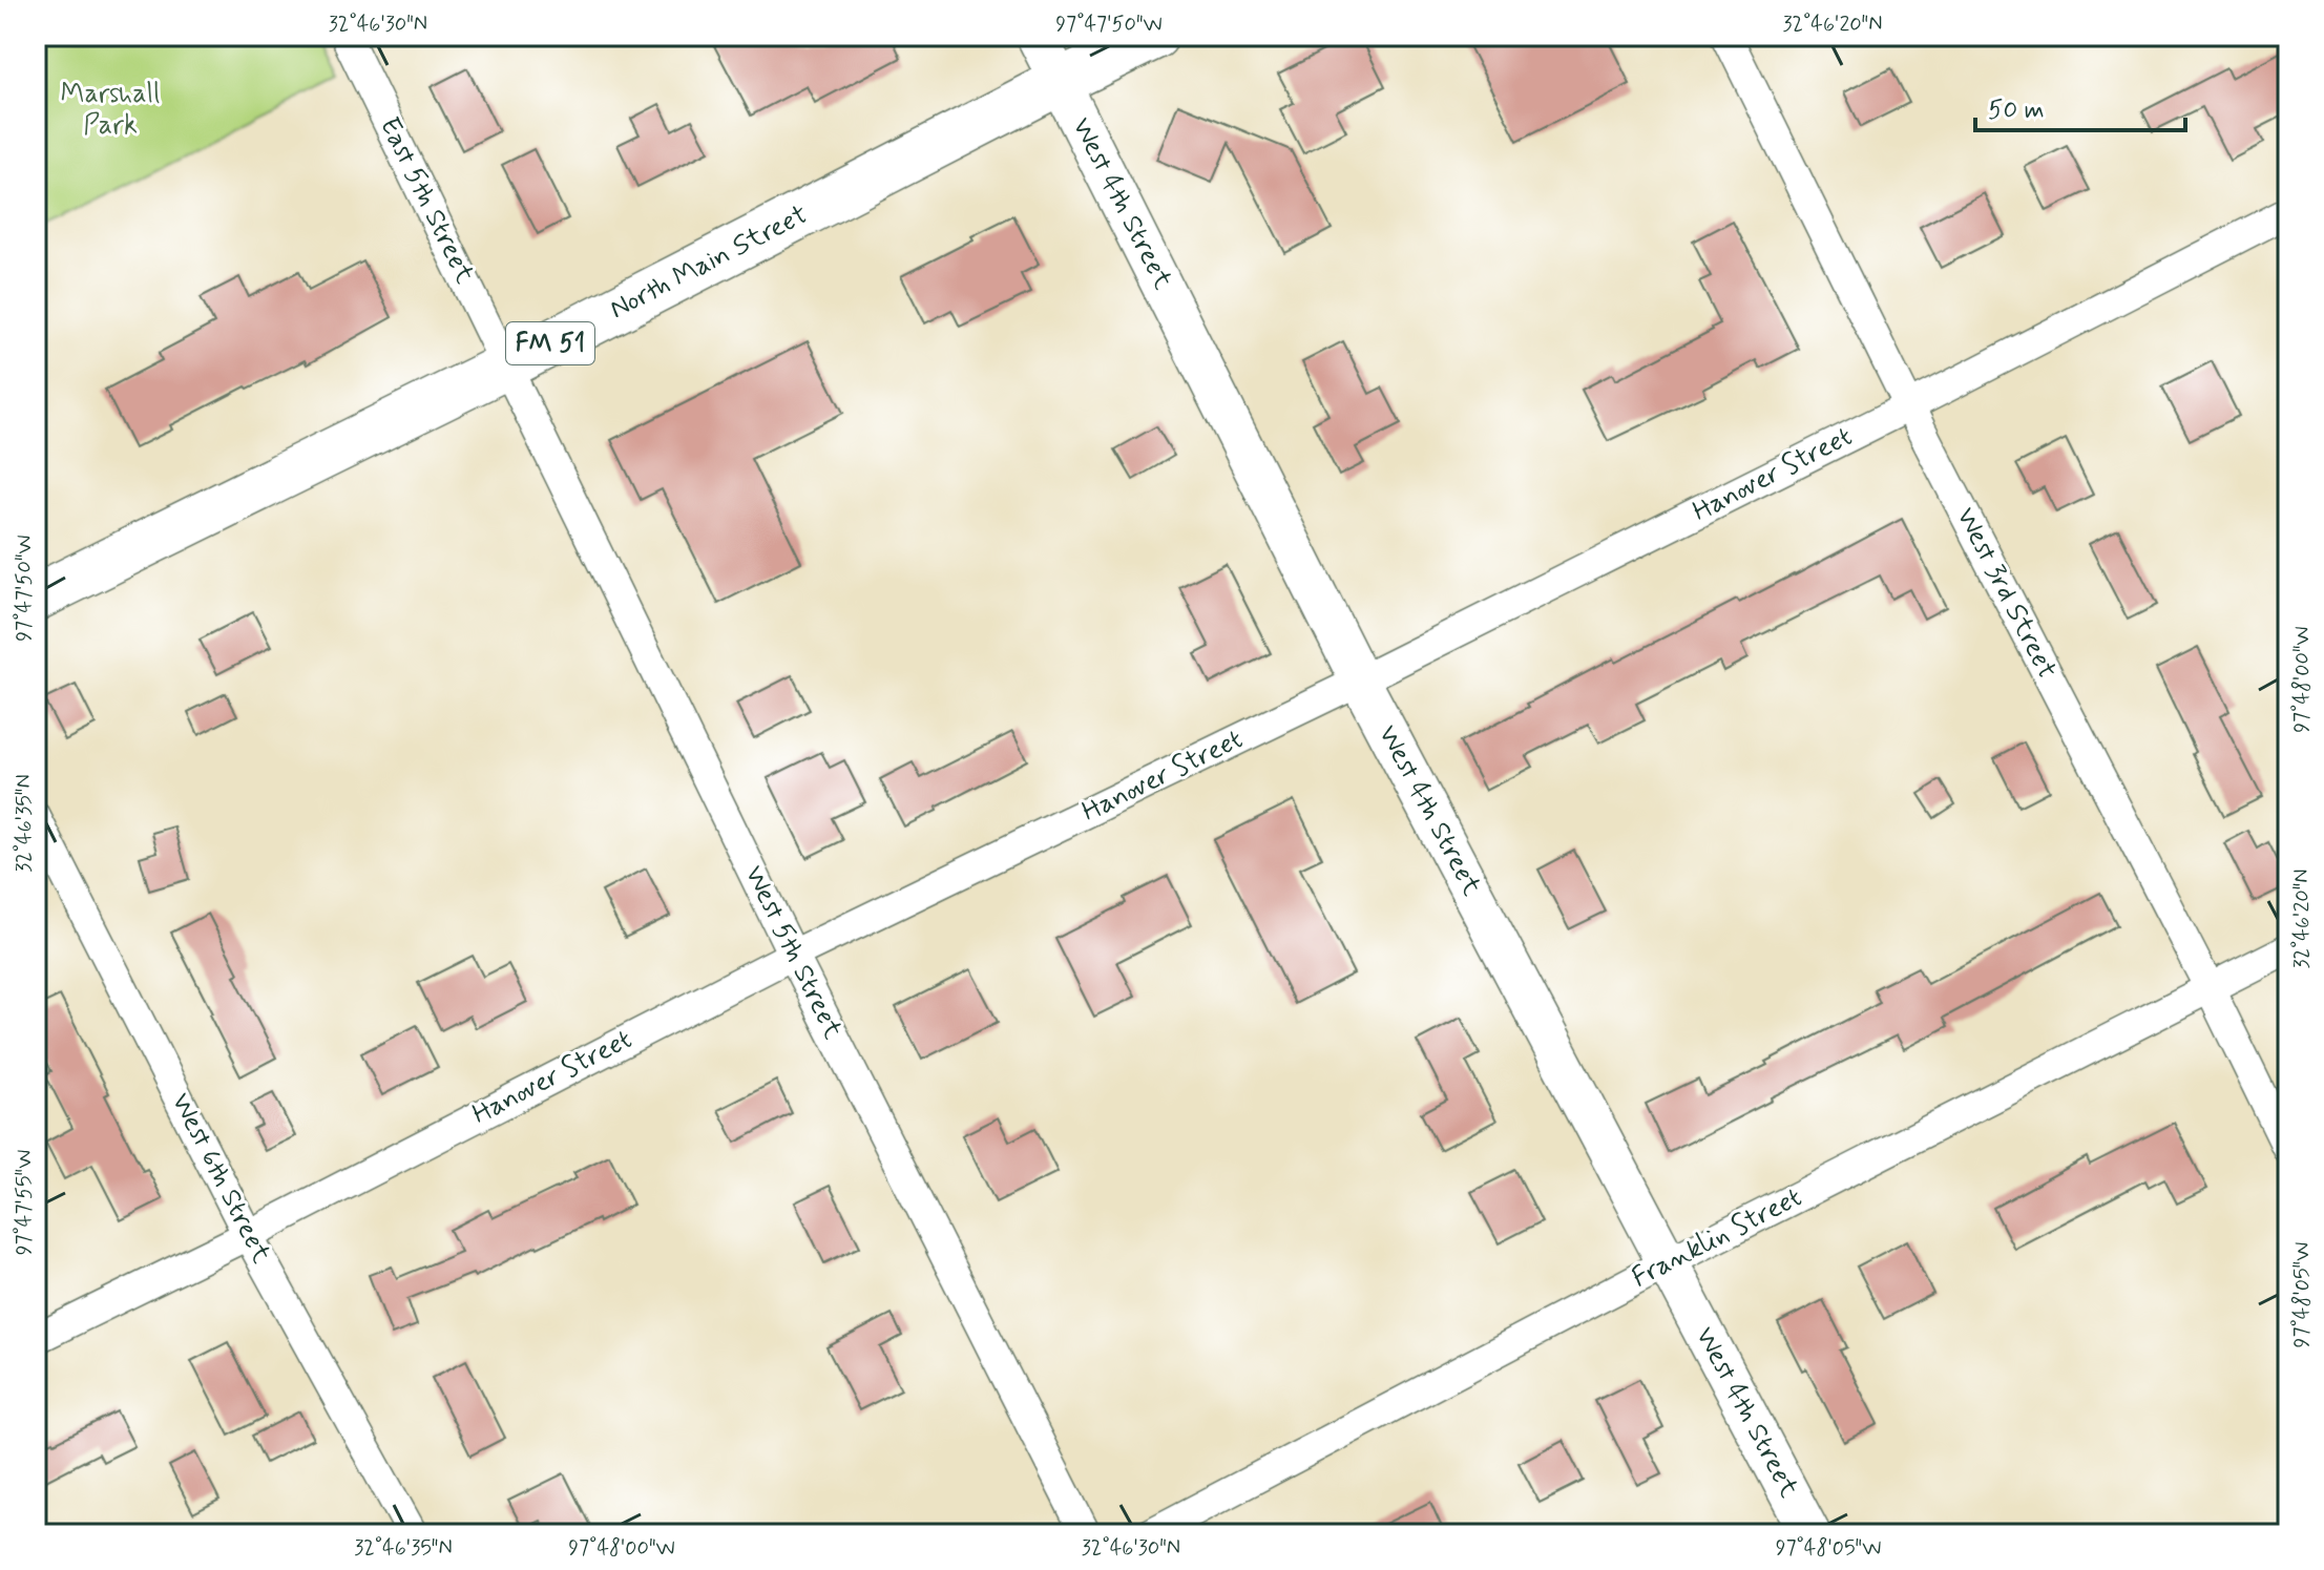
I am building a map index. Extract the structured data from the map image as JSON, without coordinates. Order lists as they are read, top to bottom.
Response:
{
  "streets": {
    "main road": ["West 4th Street", "North Main Street", "FM 51"],
    "street": [
      "East 5th Street",
      "Hanover Street",
      "West 3rd Street",
      "West 5th Street",
      "West 6th Street",
      "Franklin Street"
    ]
  },
  "crossings": [
    ["East 5th Street", "North Main Street"],
    ["East 5th Street", "West 5th Street"],
    ["West 4th Street", "North Main Street"],
    ["West 4th Street", "Hanover Street"],
    ["West 4th Street", "Franklin Street"],
    ["North Main Street", "West 5th Street"],
    ["Hanover Street", "West 3rd Street"],
    ["Hanover Street", "West 5th Street"],
    ["Hanover Street", "West 6th Street"],
    ["West 3rd Street", "Franklin Street"]
  ],
  "parks": ["Marshall Park"],
  "scale_bar": "50 m",
  "coordinates": [
    "32°46'30\"N",
    "97°47'50\"W",
    "32°46'20\"N",
    "97°48'00\"W",
    "32°46'35\"N",
    "97°47'55\"W",
    "97°48'05\"W"
  ]
}
